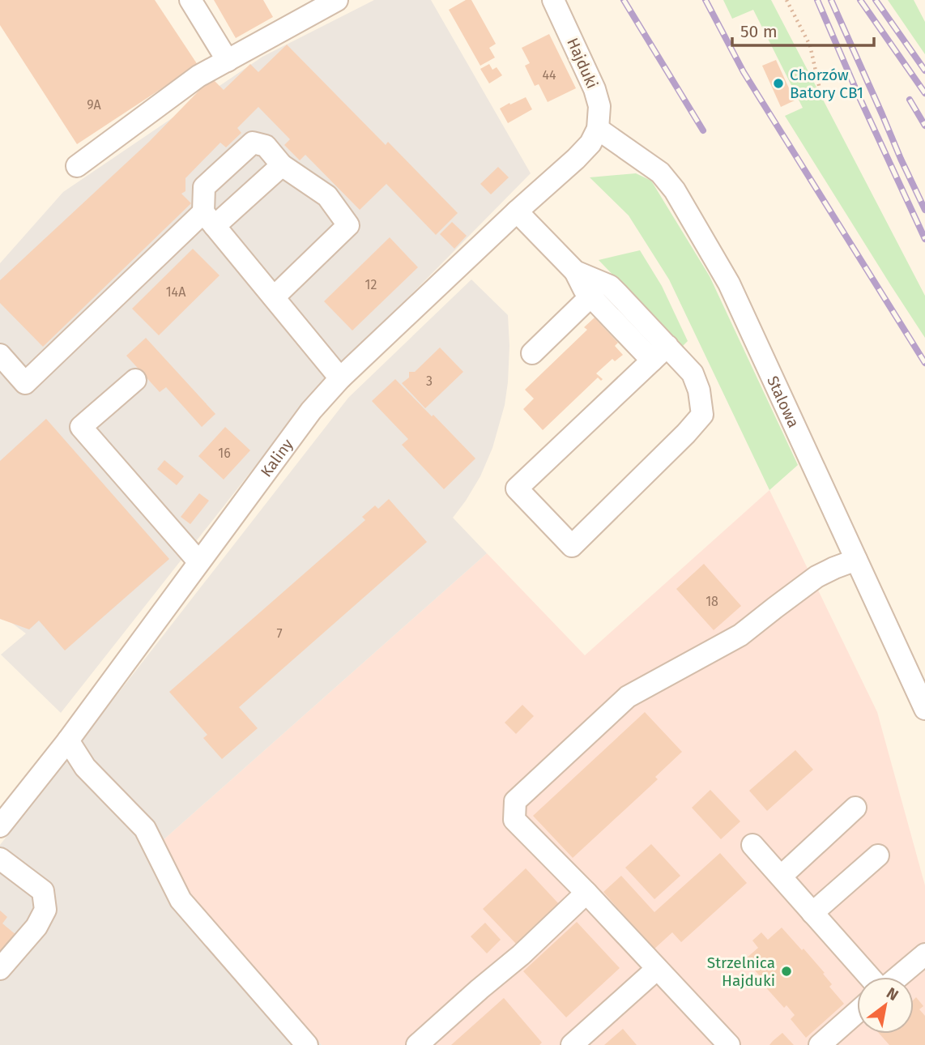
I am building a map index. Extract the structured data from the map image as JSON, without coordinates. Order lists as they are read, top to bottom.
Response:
{
  "streets": {
    "street": ["Hajduki", "Stalowa", "Kaliny"]
  },
  "crossings": [
    ["Hajduki", "Stalowa"],
    ["Hajduki", "Kaliny"],
    ["Stalowa", "Kaliny"]
  ],
  "places": ["Chorzów Batory CB1", "Strzelnica Hajduki"],
  "house_numbers": [
    "44",
    "9A",
    "12",
    "14A",
    "3",
    "16",
    "18",
    "7"
  ],
  "scale_bar": "50 m",
  "north": "top right"
}
